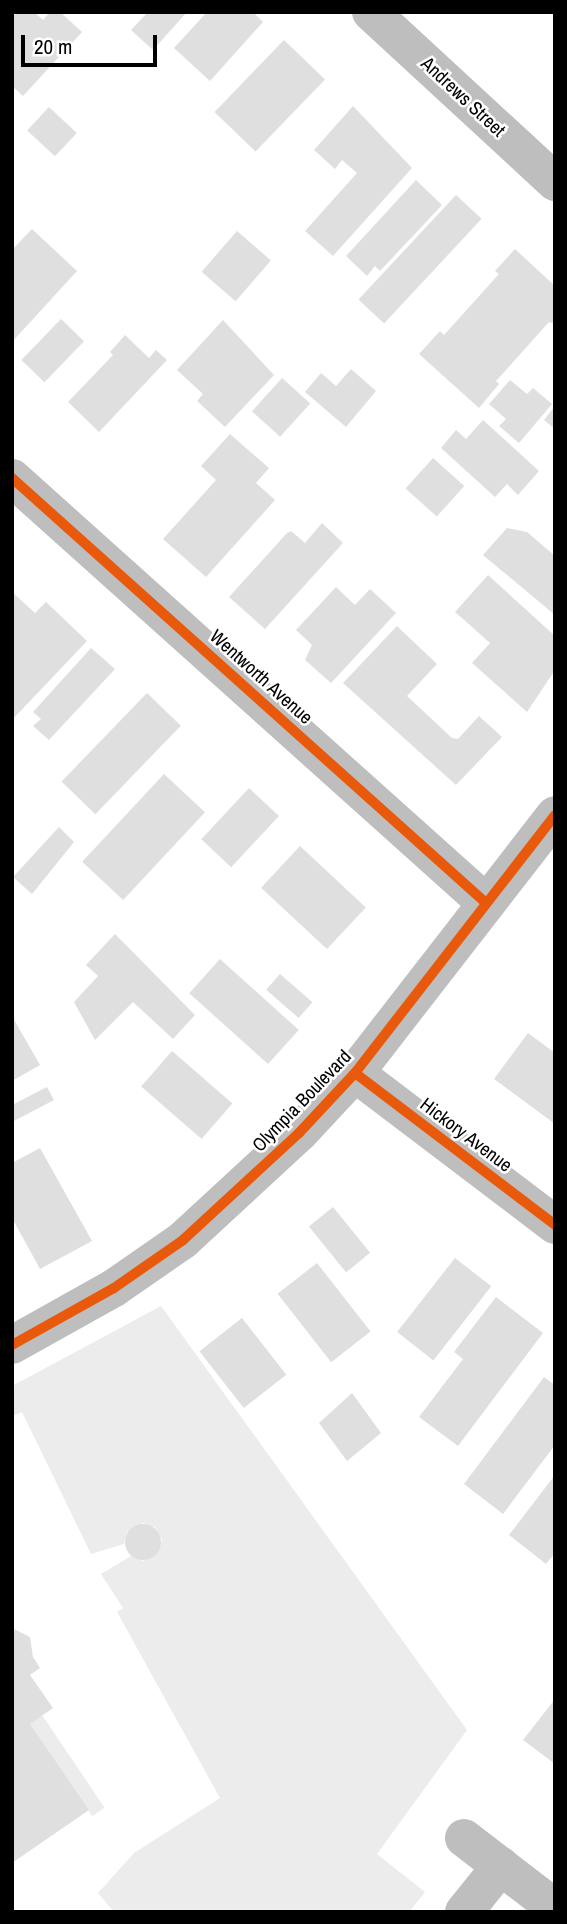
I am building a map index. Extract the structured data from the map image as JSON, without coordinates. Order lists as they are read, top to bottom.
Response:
{
  "streets": {
    "street": [
      "Andrews Street",
      "Wentworth Avenue",
      "Olympia Boulevard",
      "Hickory Avenue"
    ]
  },
  "crossings": [
    ["Wentworth Avenue", "Olympia Boulevard"],
    ["Olympia Boulevard", "Hickory Avenue"]
  ],
  "scale_bar": "20 m"
}
